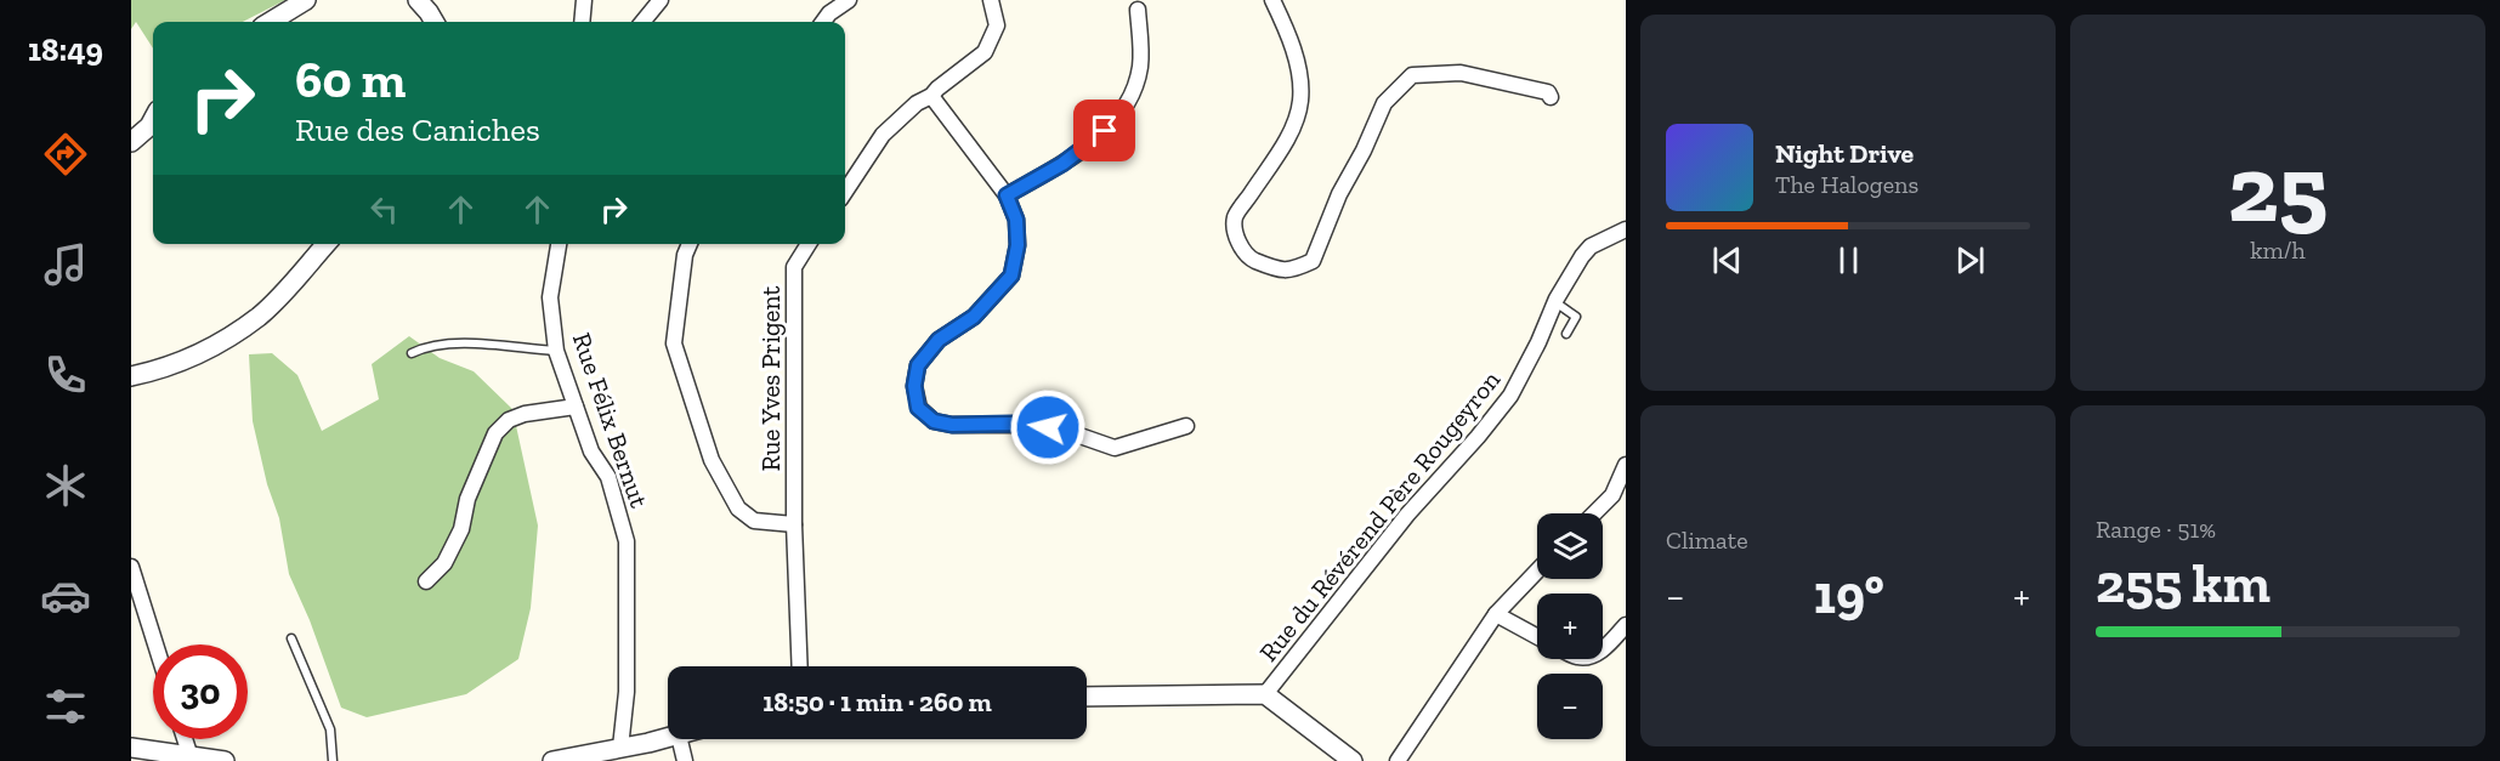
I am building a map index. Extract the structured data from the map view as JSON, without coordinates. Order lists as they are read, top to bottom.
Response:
{
  "streets": {
    "street": ["Rue Yves Prigent", "Rue Félix Bernut", "Rue du Révérend Père Rougeyron"]
  },
  "page": {
    "tabs": "18:49",
    "tile": [
      ["25", "km/h"],
      "Climate",
      ["Range · 51%", "255 km"]
    ],
    "turn": ["60 m", "Rue des Caniches"],
    "song": ["Night Drive", "The Halogens"],
    "map_buttons": ["+", "−"],
    "heat": ["−", "19°", "+"],
    "limit": "30",
    "trip": "18:50 · 1 min · 260 m"
  }
}
